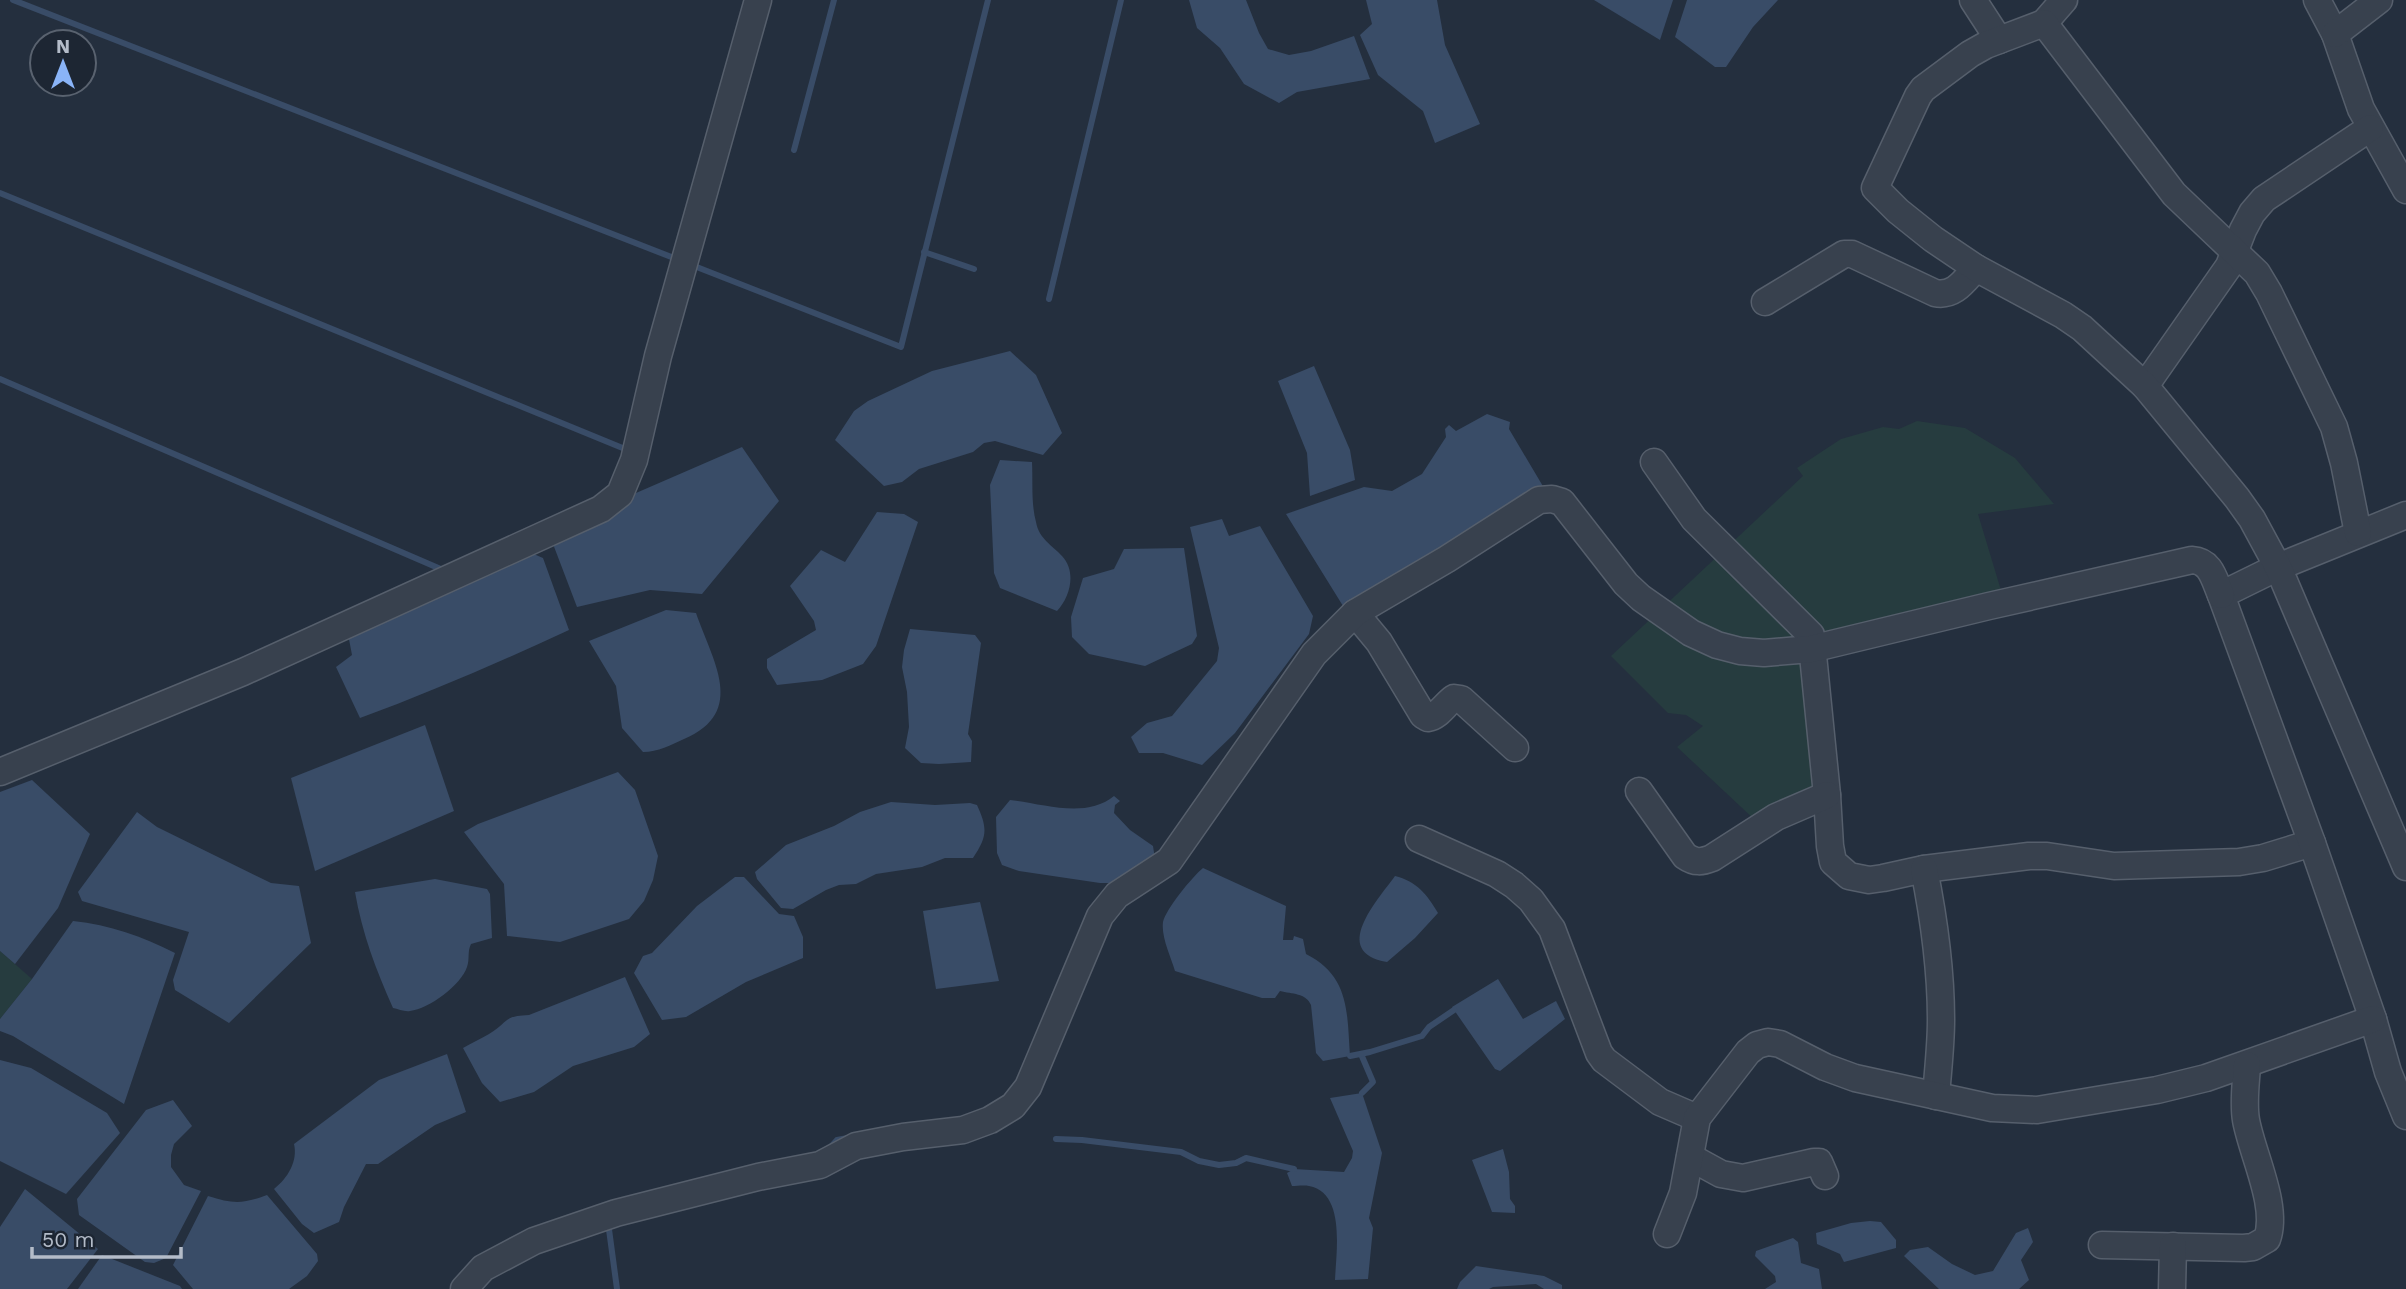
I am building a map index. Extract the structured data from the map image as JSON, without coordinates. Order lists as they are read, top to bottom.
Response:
{
  "scale_bar": "50 m",
  "north": "top"
}
